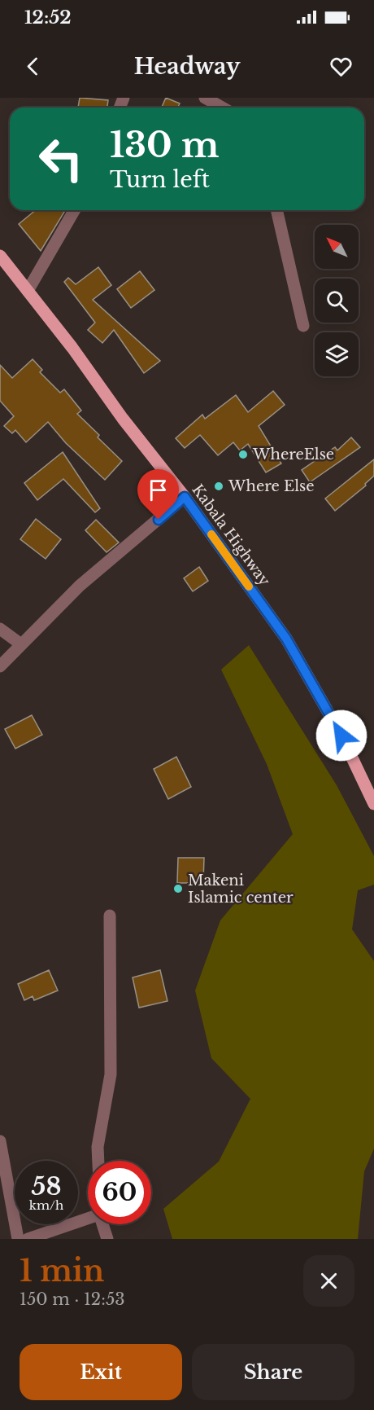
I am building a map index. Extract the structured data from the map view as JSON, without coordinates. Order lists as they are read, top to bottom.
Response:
{
  "streets": {
    "main road": ["Kabala Highway"]
  },
  "places": ["WhereElse", "Where Else", "Makeni Islamic center"],
  "north": "top left",
  "page": {
    "status": "12:52",
    "header": "Headway",
    "turn": ["130 m", "Turn left"],
    "speed": "58 km/h",
    "limit": "60",
    "heading": ["1 min", "150 m · 12:53"],
    "buttons": ["Exit", "Share"]
  }
}
